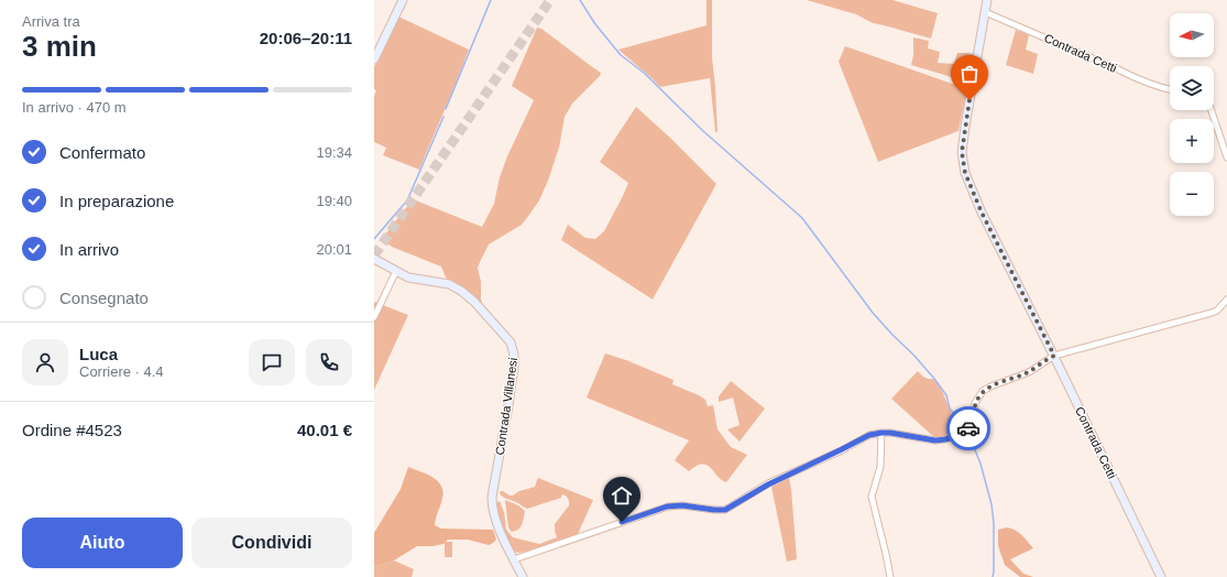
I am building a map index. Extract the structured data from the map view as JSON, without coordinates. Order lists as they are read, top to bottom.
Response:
{
  "streets": {
    "main road": ["Contrada Cetti", "Contrada Villanesi"]
  },
  "north": "left",
  "page": {
    "heading": ["3 min", "Arriva tra", "20:06–20:11"],
    "panel": [
      "Luca",
      "Corriere · 4.4",
      "Ordine #4523",
      "40.01 €"
    ],
    "map_buttons": ["+", "−"],
    "bar": "In arrivo · 470 m",
    "list": [
      ["Confermato", "19:34"],
      ["In preparazione", "19:40"],
      ["In arrivo", "20:01"],
      "Consegnato"
    ],
    "buttons": ["Aiuto", "Condividi"]
  }
}
